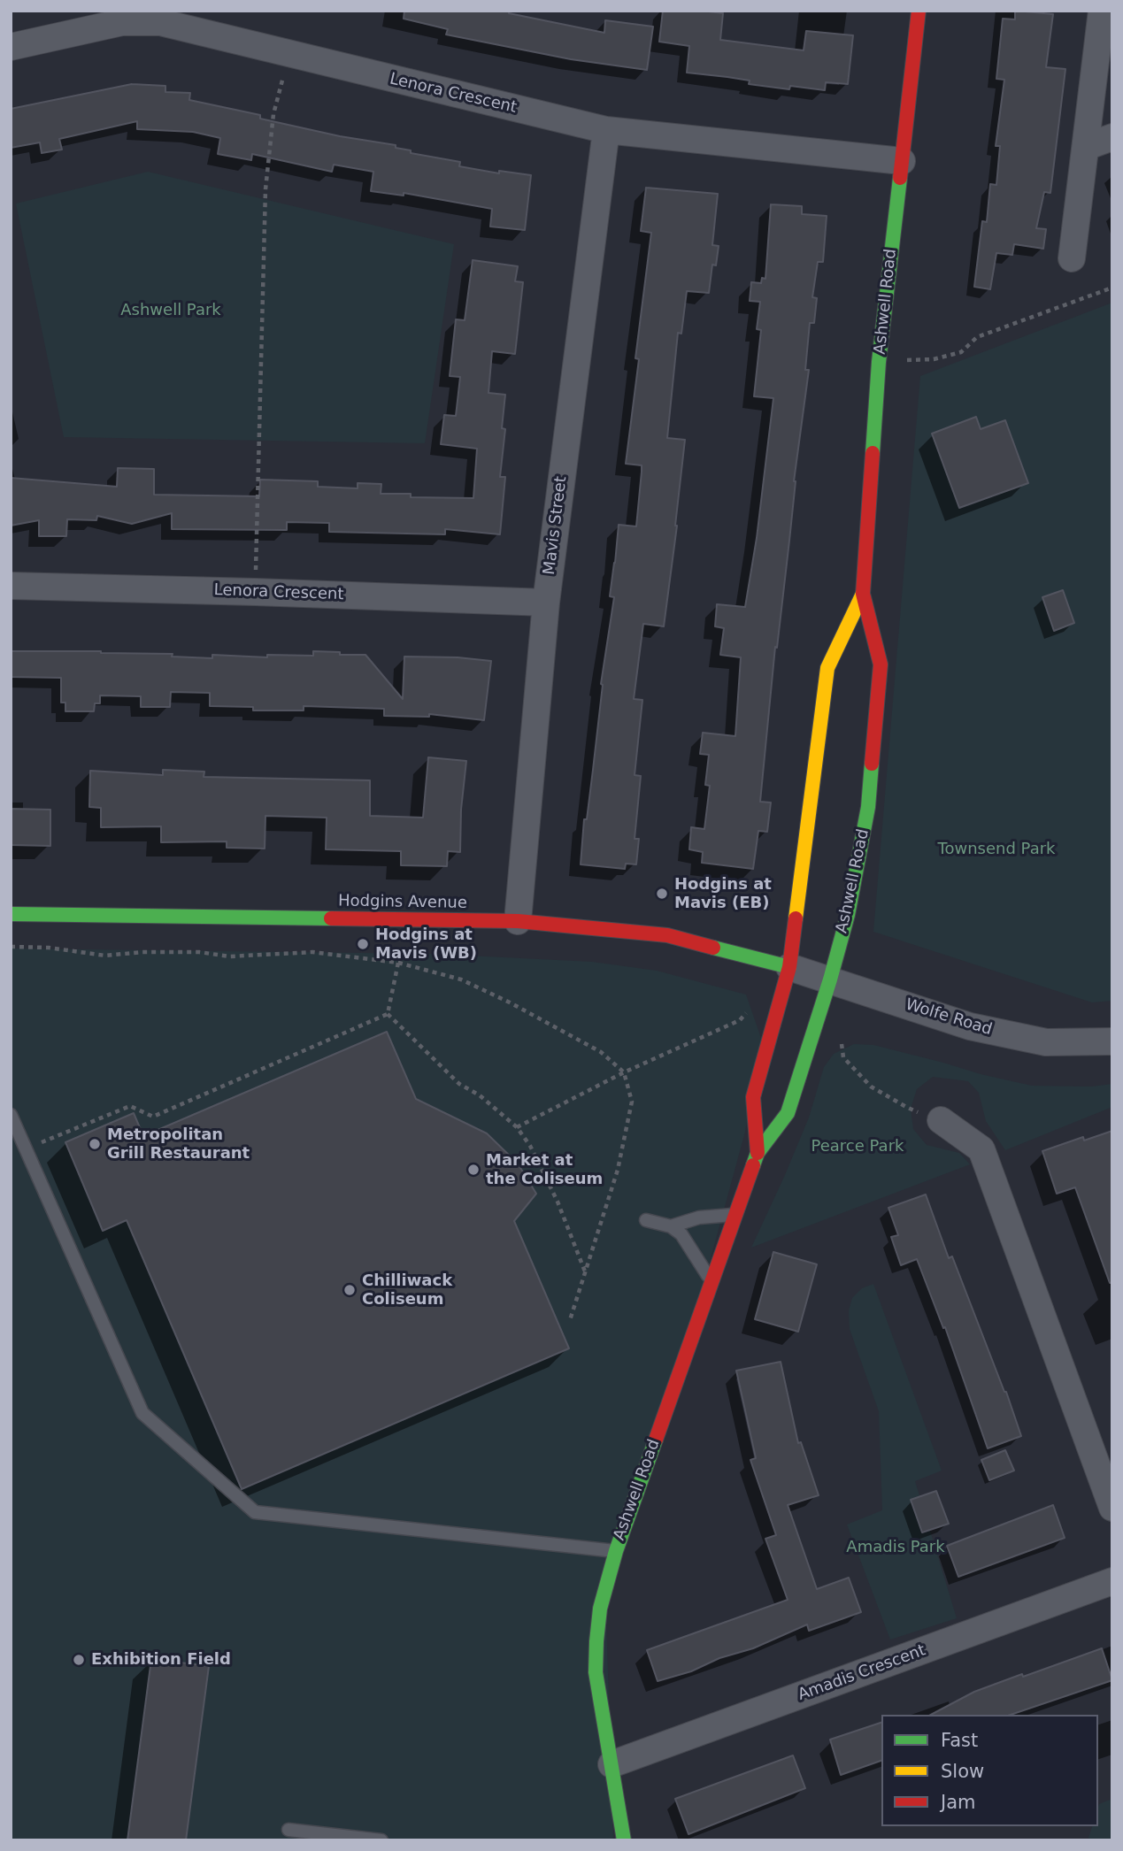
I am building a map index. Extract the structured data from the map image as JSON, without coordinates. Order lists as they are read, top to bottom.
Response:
{
  "streets": {
    "street": [
      "Lenora Crescent",
      "Ashwell Road",
      "Mavis Street",
      "Hodgins Avenue",
      "Wolfe Road",
      "Amadis Crescent"
    ]
  },
  "crossings": [
    ["Lenora Crescent", "Ashwell Road"],
    ["Lenora Crescent", "Mavis Street"],
    ["Ashwell Road", "Hodgins Avenue"],
    ["Ashwell Road", "Wolfe Road"],
    ["Ashwell Road", "Amadis Crescent"],
    ["Mavis Street", "Hodgins Avenue"],
    ["Hodgins Avenue", "Wolfe Road"]
  ],
  "parks": [
    "Ashwell Park",
    "Townsend Park",
    "Pearce Park",
    "Amadis Park"
  ],
  "places": [
    "Hodgins at Mavis (EB)",
    "Hodgins at Mavis (WB)",
    "Metropolitan Grill Restaurant",
    "Market at the Coliseum",
    "Chilliwack Coliseum",
    "Exhibition Field"
  ],
  "legend": ["Fast", "Slow", "Jam"]
}
